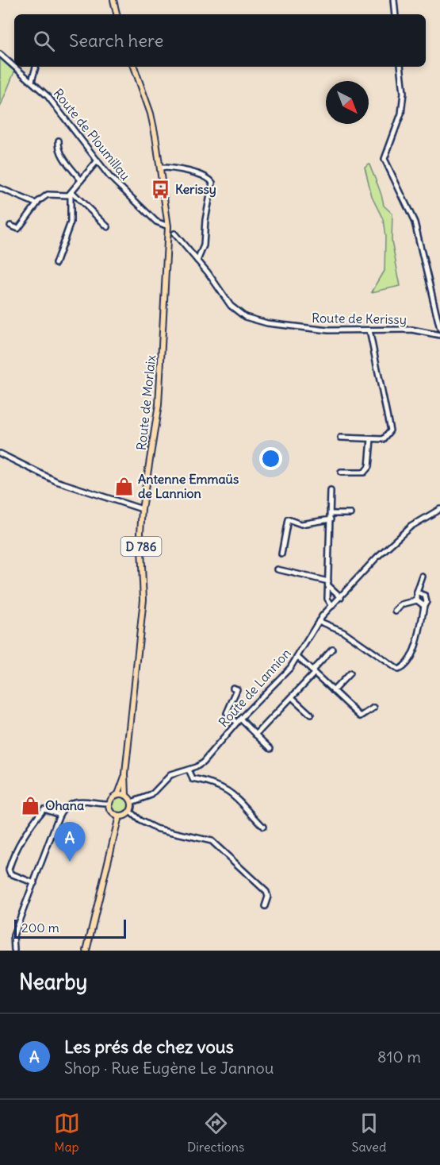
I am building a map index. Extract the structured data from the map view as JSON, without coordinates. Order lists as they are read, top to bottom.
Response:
{
  "streets": {
    "main road": ["Route de Morlaix", "D 786"],
    "street": ["Route de Ploumillau", "Route de Kerissy", "Route de Lannion"]
  },
  "crossings": [
    ["Route de Ploumillau", "Route de Morlaix"],
    ["Route de Morlaix", "Route de Lannion"]
  ],
  "places": {
    "bus stop": ["Kerissy"],
    "shop": ["Antenne Emmaüs de Lannion", "Ohana"]
  },
  "scale_bar": "200 m",
  "north": "bottom right",
  "page": {
    "search": "Search here",
    "pins": "A",
    "scale": "200 m",
    "heading": "Nearby",
    "list": [
      {
        "mark": "A",
        "name": "Les prés de chez vous",
        "note": "Shop · Rue Eugène Le Jannou",
        "value": "810 m"
      }
    ],
    "nav": ["Map", "Directions", "Saved"]
  }
}
